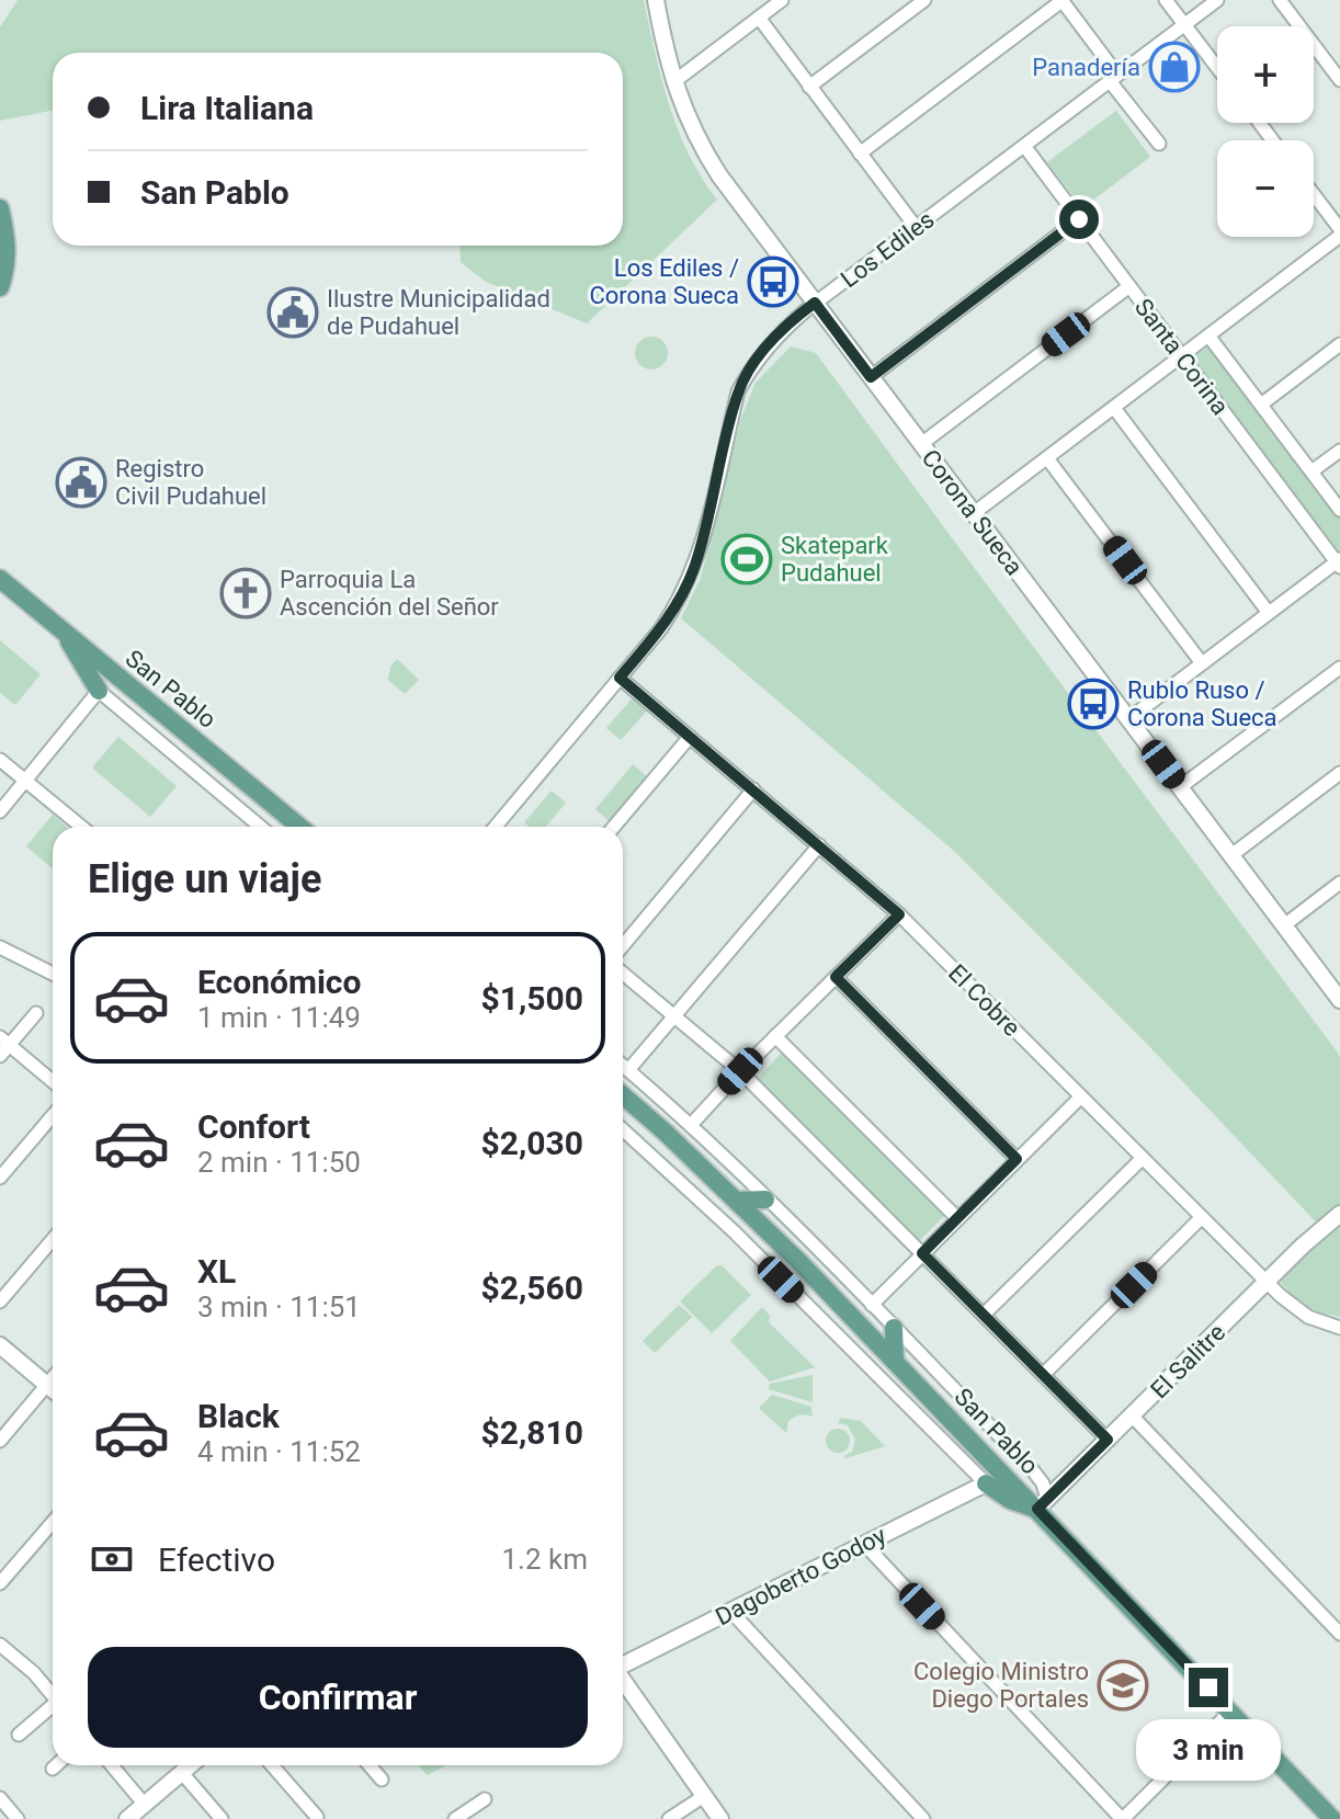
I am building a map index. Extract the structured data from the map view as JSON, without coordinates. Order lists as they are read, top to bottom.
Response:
{
  "streets": {
    "main road": ["San Pablo"],
    "street": [
      "Los Ediles",
      "Santa Corina",
      "Corona Sueca",
      "El Cobre",
      "El Salitre",
      "Dagoberto Godoy"
    ]
  },
  "crossings": [
    ["Los Ediles", "Santa Corina"],
    ["Los Ediles", "Corona Sueca"],
    ["Los Ediles", "El Cobre"],
    ["San Pablo", "El Salitre"],
    ["San Pablo", "Dagoberto Godoy"],
    ["El Cobre", "El Salitre"]
  ],
  "places": {
    "shop": ["Panadería"],
    "bus stop": ["Los Ediles / Corona Sueca", "Rublo Ruso / Corona Sueca"],
    "public building": ["Ilustre Municipalidad de Pudahuel", "Registro Civil Pudahuel"],
    "sports": ["Skatepark Pudahuel"],
    "church": ["Parroquia La Ascención del Señor"],
    "school or university": ["Colegio Ministro Diego Portales"]
  },
  "page": {
    "map_buttons": ["+", "−"],
    "banner": ["Lira Italiana", "San Pablo"],
    "heading": "Elige un viaje",
    "list": [
      {
        "name": "Económico",
        "note": "1 min · 11:49",
        "value": "$1,500"
      },
      {
        "name": "Confort",
        "note": "2 min · 11:50",
        "value": "$2,030"
      },
      {
        "name": "XL",
        "note": "3 min · 11:51",
        "value": "$2,560"
      },
      {
        "name": "Black",
        "note": "4 min · 11:52",
        "value": "$2,810"
      }
    ],
    "pay": ["Efectivo", "1.2 km"],
    "buttons": "Confirmar",
    "bubble": "3 min"
  }
}
